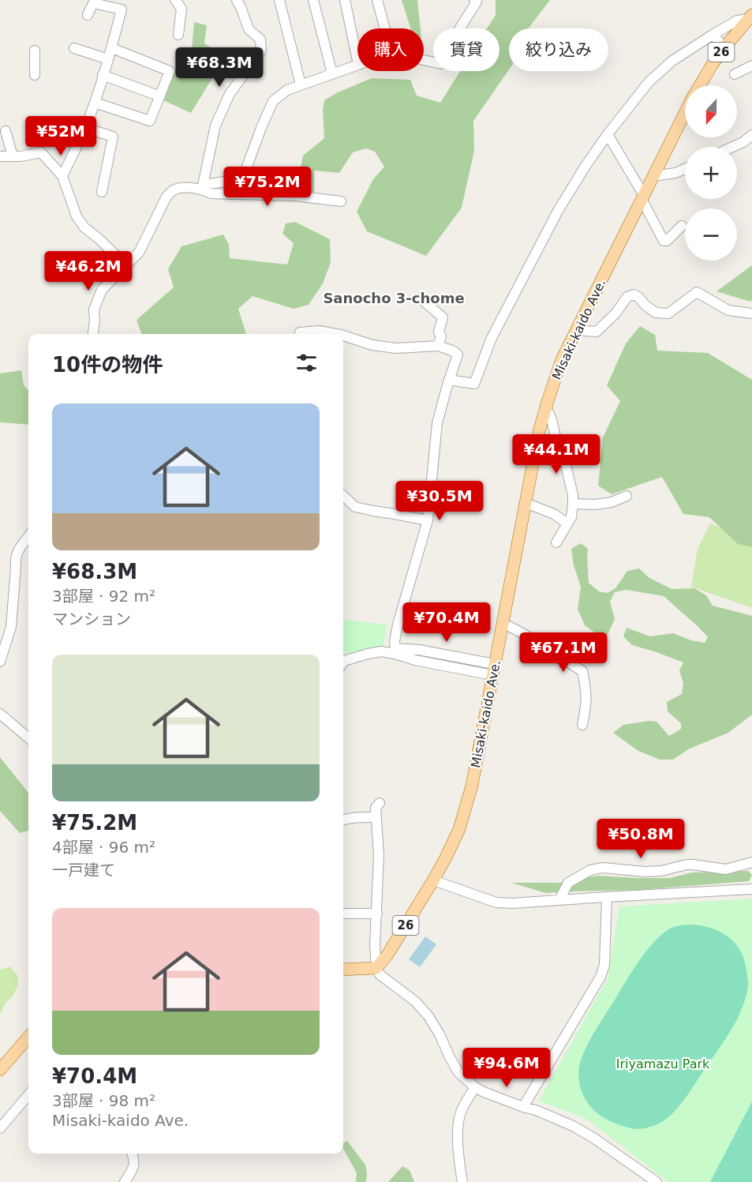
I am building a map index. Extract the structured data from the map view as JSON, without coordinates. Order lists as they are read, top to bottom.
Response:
{
  "streets": {
    "main road": ["26", "Misaki-kaido Ave."]
  },
  "districts": ["Sanocho 3-chome"],
  "parks": ["Iriyamazu Park"],
  "north": "bottom",
  "page": {
    "chip": ["購入", "賃貸", "絞り込み"],
    "price": [
      "¥68.3M",
      "¥52M",
      "¥75.2M",
      "¥46.2M",
      "¥44.1M",
      "¥30.5M",
      "¥70.4M",
      "¥67.1M",
      "¥50.8M",
      "¥94.6M"
    ],
    "map_buttons": ["+", "−"],
    "heading": "10件の物件",
    "list": [
      {
        "name": "¥68.3M",
        "note": "3部屋 · 92 m² · マンション"
      },
      {
        "name": "¥75.2M",
        "note": "4部屋 · 96 m² · 一戸建て"
      },
      {
        "name": "¥70.4M",
        "note": "3部屋 · 98 m² · Misaki-kaido Ave."
      }
    ]
  }
}
